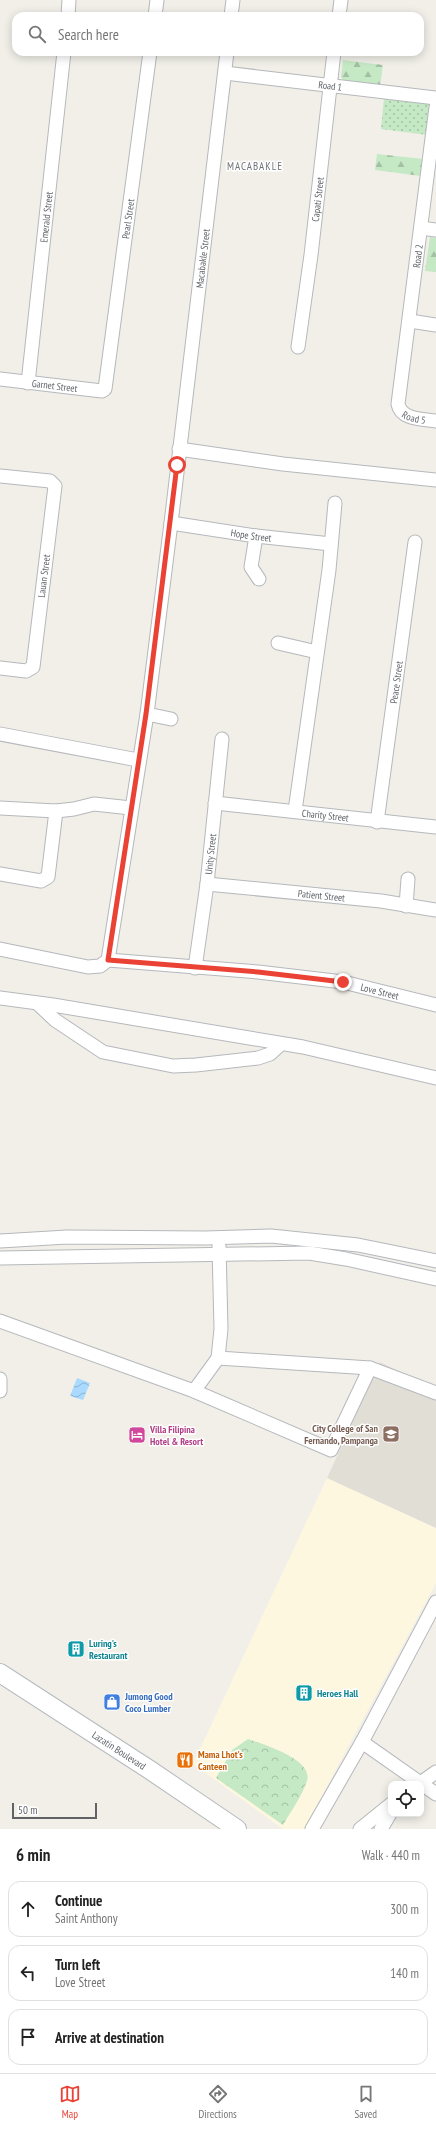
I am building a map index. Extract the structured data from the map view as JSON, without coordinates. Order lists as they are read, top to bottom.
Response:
{
  "streets": {
    "main road": ["Lazatin Boulevard"],
    "street": [
      "Road 1",
      "Capati Street",
      "Emerald Street",
      "Pearl Street",
      "Road 2",
      "Macabakle Street",
      "Garnet Street",
      "Road 5",
      "Hope Street",
      "Lauan Street",
      "Peace Street",
      "Charity Street",
      "Unity Street",
      "Patient Street",
      "Love Street"
    ]
  },
  "crossings": [
    ["Road 1", "Capati Street"],
    ["Road 1", "Macabakle Street"],
    ["Emerald Street", "Garnet Street"],
    ["Pearl Street", "Garnet Street"],
    ["Road 2", "Road 5"],
    ["Macabakle Street", "Hope Street"],
    ["Macabakle Street", "Love Street"],
    ["Peace Street", "Charity Street"],
    ["Charity Street", "Unity Street"],
    ["Unity Street", "Patient Street"],
    ["Unity Street", "Love Street"]
  ],
  "districts": ["MACABAKLE"],
  "places": {
    "school or university": ["City College of San Fernando, Pampanga"],
    "hotel": ["Villa Filipina Hotel & Resort"],
    "building": ["Luring's Restaurant", "Heroes Hall"],
    "shop": ["Jumong Good Coco Lumber"],
    "restaurant": ["Mama Lhot's Canteen"]
  },
  "scale_bar": "50 m",
  "page": {
    "search": "Search here",
    "scale": "50 m",
    "heading": ["6 min", "Walk · 440 m"],
    "list": [
      ["Continue", "Saint Anthony", "300 m"],
      ["Turn left", "Love Street", "140 m"],
      "Arrive at destination"
    ],
    "nav": ["Map", "Directions", "Saved"]
  }
}
